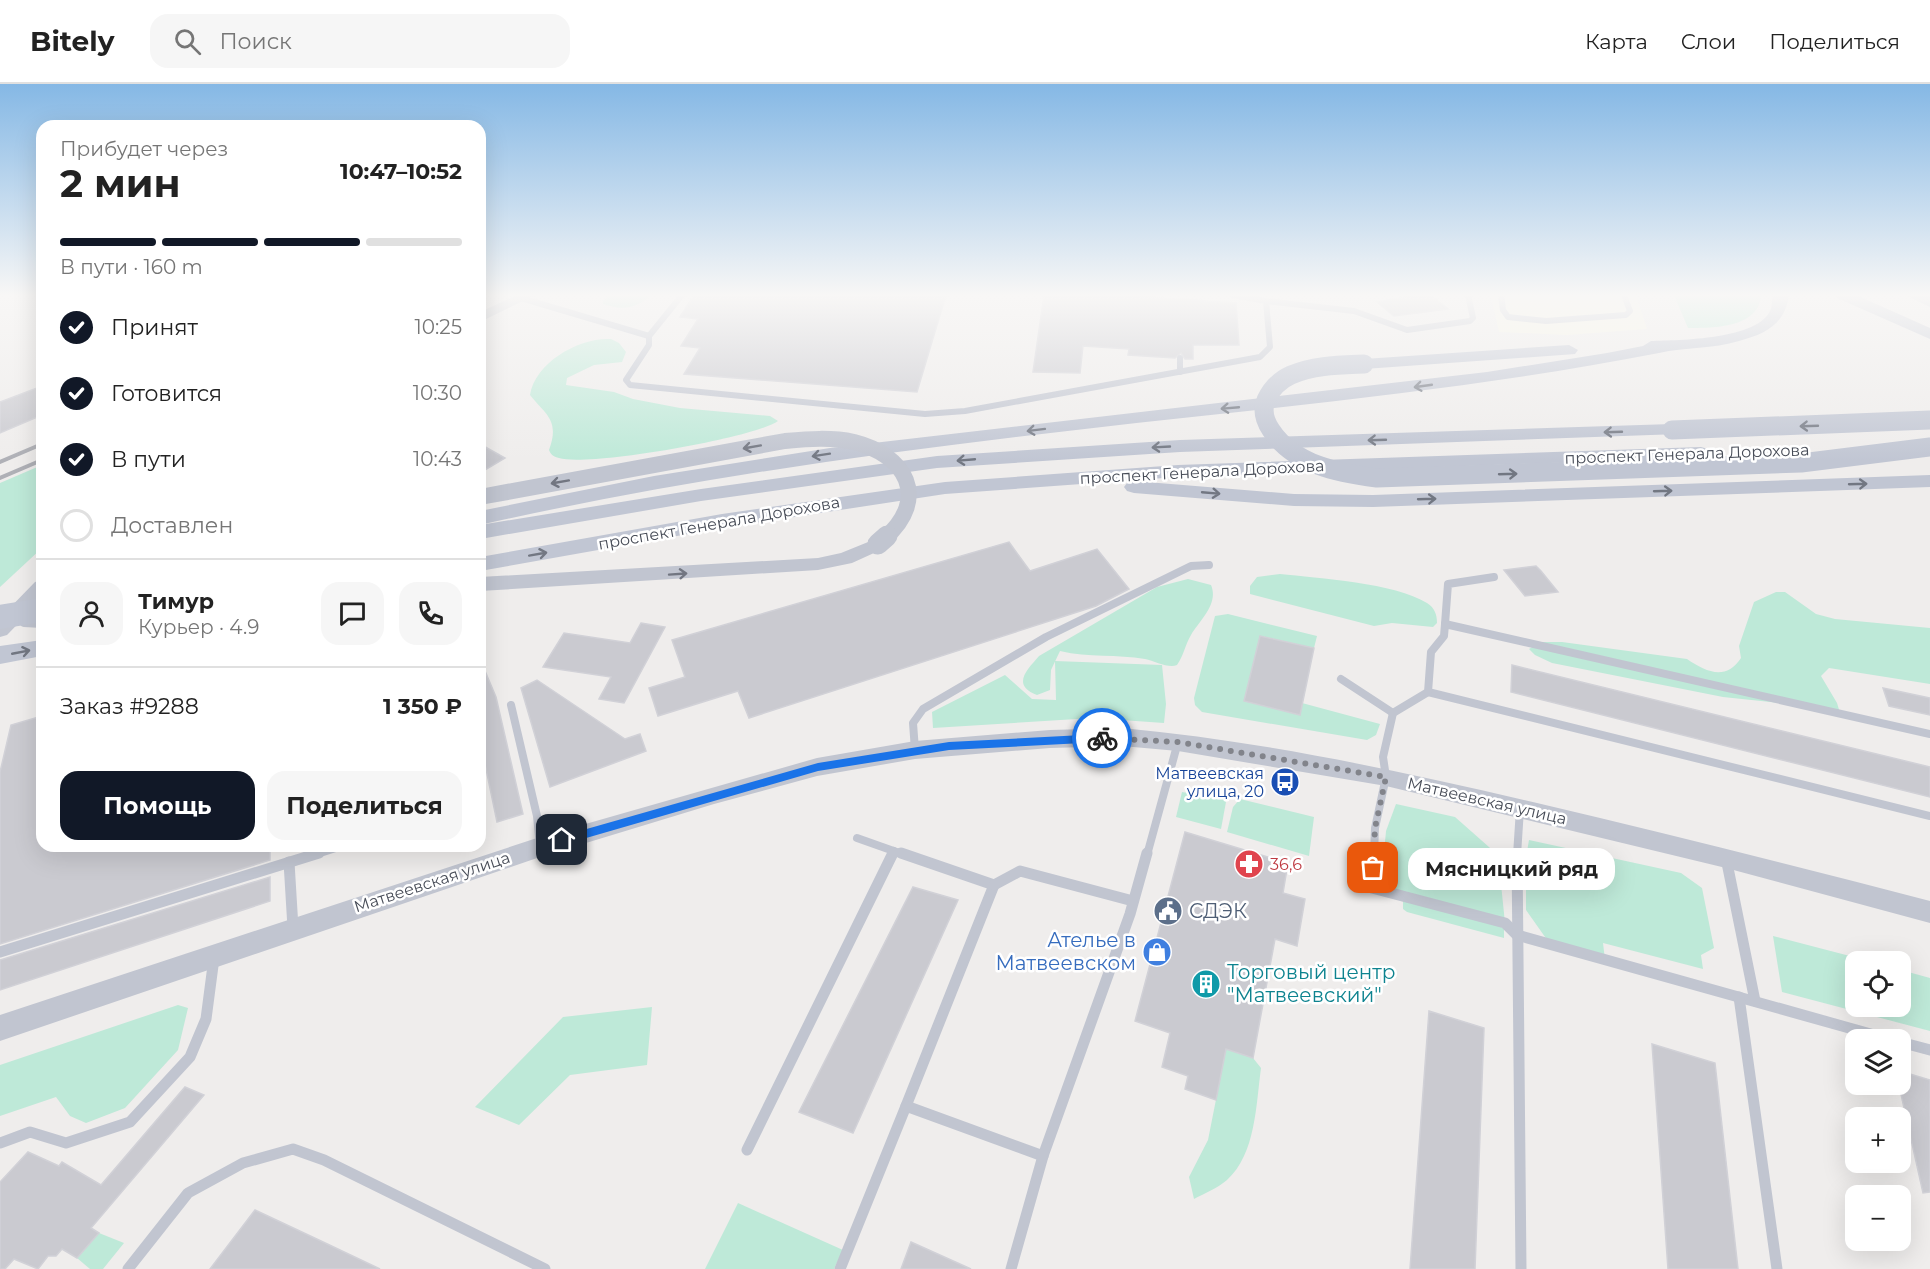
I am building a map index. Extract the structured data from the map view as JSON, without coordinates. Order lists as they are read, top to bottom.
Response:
{
  "streets": {
    "main road": ["проспект Генерала Дорохова"],
    "street": ["Матвеевская улица"]
  },
  "places": {
    "bus stop": ["Матвеевская улица, 20"],
    "pharmacy": ["36,6"],
    "other": ["Мясницкий ряд"],
    "public building": ["СДЭК"],
    "shop": ["Ателье в Матвеевском"],
    "building": ["Торговый центр \"Матвеевский\""]
  },
  "page": {
    "header": "Bitely",
    "search": "Поиск",
    "nav": ["Карта", "Слои", "Поделиться"],
    "heading": ["2 мин", "Прибудет через", "10:47–10:52"],
    "panel": [
      "Тимур",
      "Курьер · 4.9",
      "Заказ #9288",
      "1 350 ₽"
    ],
    "bar": "В пути · 160 m",
    "list": [
      ["Принят", "10:25"],
      ["Готовится", "10:30"],
      ["В пути", "10:43"],
      "Доставлен"
    ],
    "buttons": ["Помощь", "Поделиться"],
    "bubble": "Мясницкий ряд",
    "map_buttons": ["+", "−"]
  }
}
